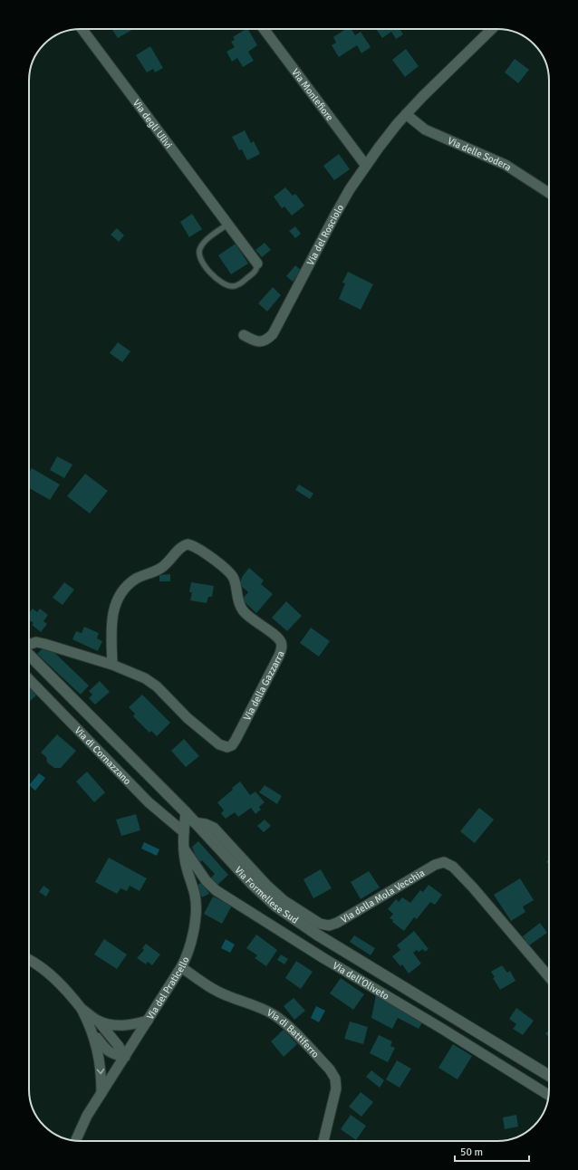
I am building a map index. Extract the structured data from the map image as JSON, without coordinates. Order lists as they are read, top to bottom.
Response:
{
  "streets": {
    "street": [
      "Via Montefiore",
      "Via degli Ulivi",
      "Via delle Sodera",
      "Via del Rosciolo",
      "Via della Gazzarra",
      "Via di Cornazzano",
      "Via Formellese Sud",
      "Via della Mola Vecchia",
      "Via dell'Oliveto",
      "Via del Praticello",
      "Via di Battiferro"
    ]
  },
  "crossings": [
    ["Via Montefiore", "Via del Rosciolo"],
    ["Via delle Sodera", "Via del Rosciolo"],
    ["Via di Cornazzano", "Via del Praticello"],
    ["Via Formellese Sud", "Via della Mola Vecchia"],
    ["Via Formellese Sud", "Via del Praticello"],
    ["Via dell'Oliveto", "Via del Praticello"],
    ["Via del Praticello", "Via di Battiferro"]
  ],
  "scale_bar": "50 m"
}
